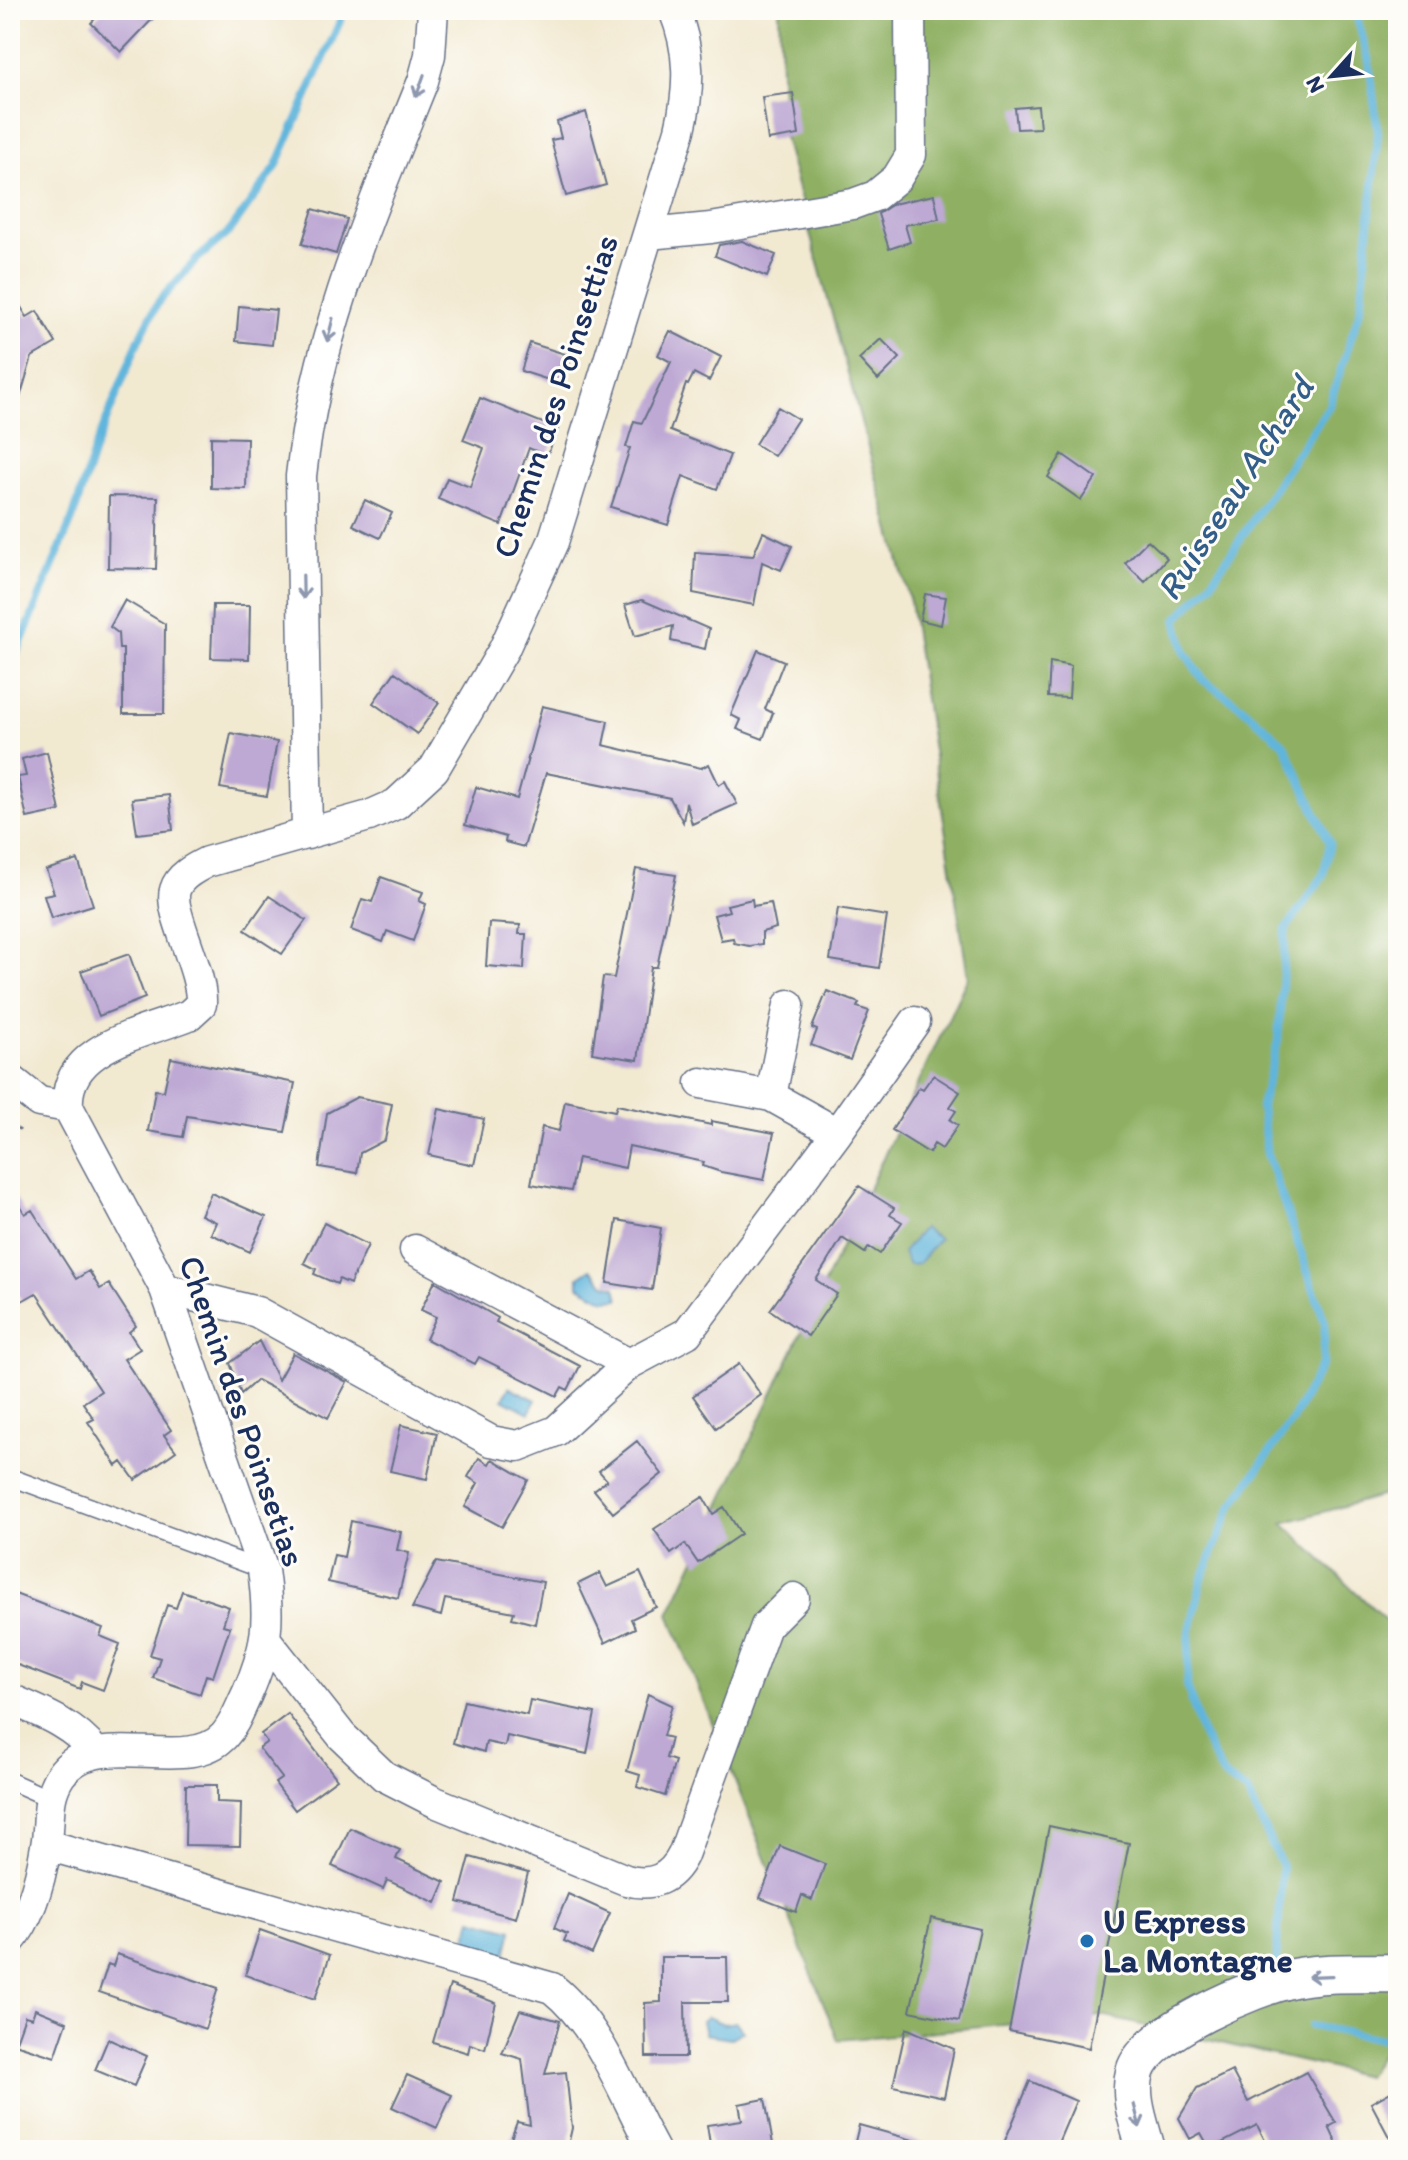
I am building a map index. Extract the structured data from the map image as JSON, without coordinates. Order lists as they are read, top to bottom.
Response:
{
  "streets": {
    "street": ["Chemin des Poinsettias", "Chemin des Poinsetias"]
  },
  "crossings": [
    ["Chemin des Poinsettias", "Chemin des Poinsetias"]
  ],
  "water": ["Ruisseau Achard"],
  "places": ["U Express La Montagne"],
  "north": "bottom left"
}
